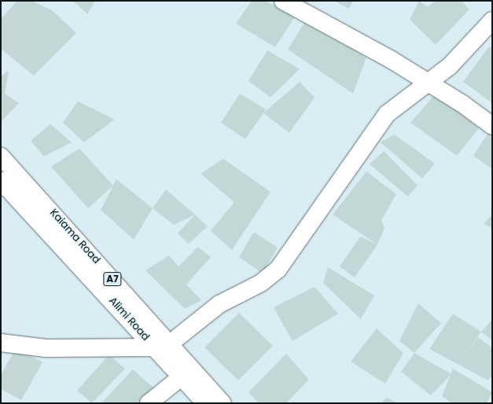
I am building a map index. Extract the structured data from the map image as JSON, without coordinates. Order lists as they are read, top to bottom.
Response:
{
  "streets": {
    "main road": ["Kaiama Road", "A7", "Alimi Road"]
  },
  "crossings": [
    ["Kaiama Road", "Alimi Road"]
  ]
}
